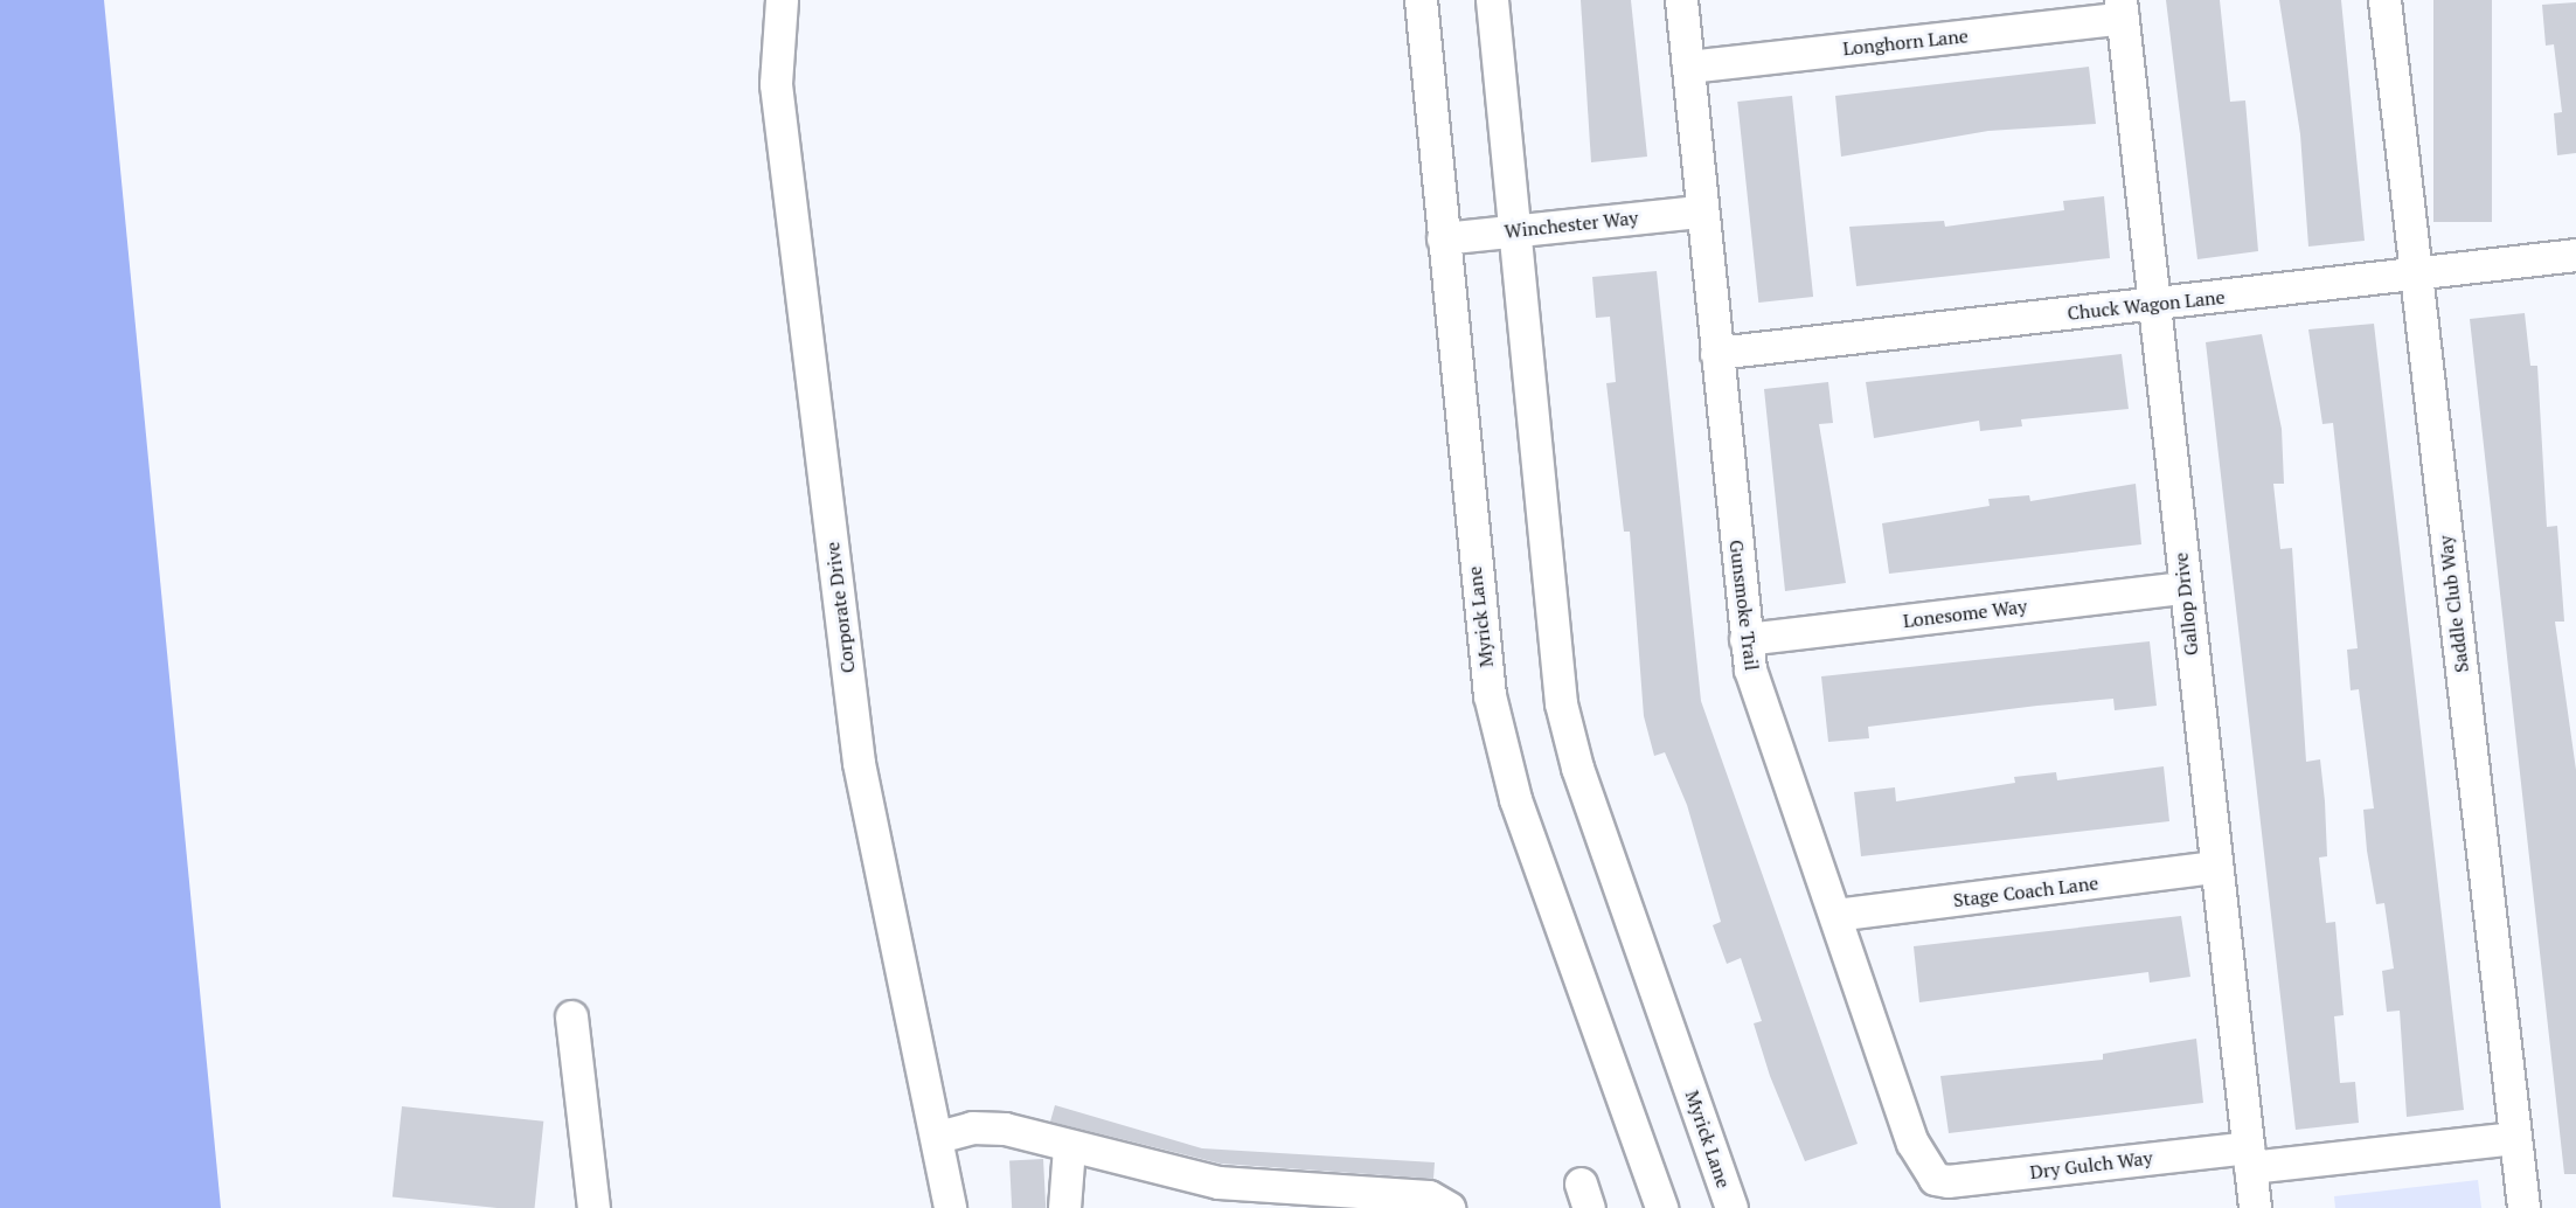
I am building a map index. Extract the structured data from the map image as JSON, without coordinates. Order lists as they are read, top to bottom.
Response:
{
  "streets": {
    "street": [
      "Longhorn Lane",
      "Winchester Way",
      "Chuck Wagon Lane",
      "Gallop Drive",
      "Saddle Club Way",
      "Gunsmoke Trail",
      "Corporate Drive",
      "Lonesome Way",
      "Myrick Lane",
      "Stage Coach Lane",
      "Dry Gulch Way"
    ]
  },
  "crossings": [
    ["Longhorn Lane", "Gallop Drive"],
    ["Longhorn Lane", "Gunsmoke Trail"],
    ["Winchester Way", "Gunsmoke Trail"],
    ["Winchester Way", "Myrick Lane"],
    ["Chuck Wagon Lane", "Gallop Drive"],
    ["Chuck Wagon Lane", "Saddle Club Way"],
    ["Chuck Wagon Lane", "Gunsmoke Trail"],
    ["Gallop Drive", "Lonesome Way"],
    ["Gallop Drive", "Stage Coach Lane"],
    ["Gallop Drive", "Dry Gulch Way"],
    ["Saddle Club Way", "Dry Gulch Way"],
    ["Gunsmoke Trail", "Lonesome Way"],
    ["Gunsmoke Trail", "Stage Coach Lane"],
    ["Gunsmoke Trail", "Dry Gulch Way"]
  ]
}
